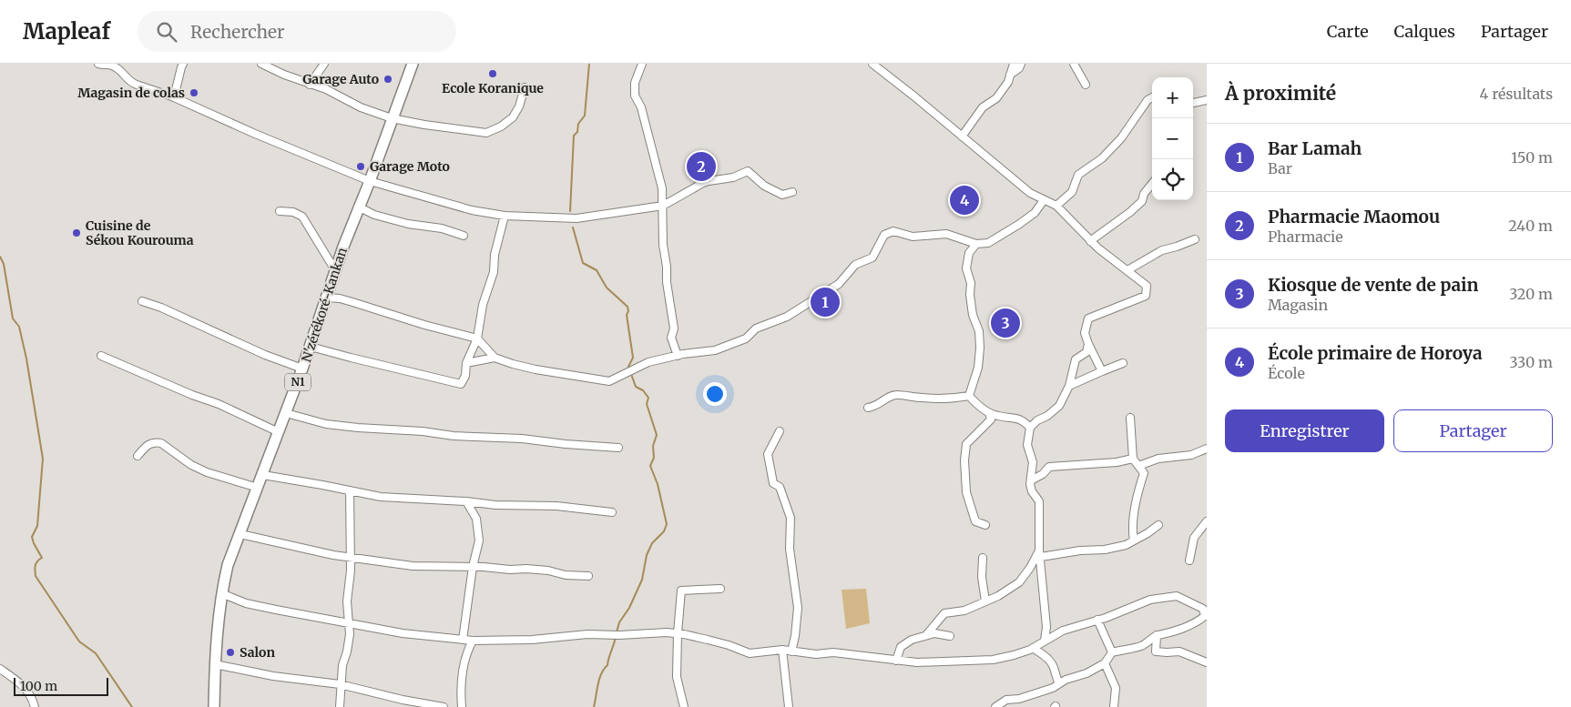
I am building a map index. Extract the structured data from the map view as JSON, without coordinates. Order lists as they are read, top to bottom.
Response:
{
  "streets": {
    "highway": ["N'zérékoré-Kankan", "N1"]
  },
  "places": [
    "Ecole Koranique",
    "Garage Auto",
    "Magasin de colas",
    "Garage Moto",
    "Cuisine de Sékou Kourouma",
    "Salon"
  ],
  "scale_bar": "100 m",
  "page": {
    "header": "Mapleaf",
    "search": "Rechercher",
    "nav": ["Carte", "Calques", "Partager"],
    "heading": ["À proximité", "4 résultats"],
    "map_buttons": ["+", "−"],
    "list": [
      {
        "mark": "1",
        "name": "Bar Lamah",
        "note": "Bar",
        "value": "150 m"
      },
      {
        "mark": "2",
        "name": "Pharmacie Maomou",
        "note": "Pharmacie",
        "value": "240 m"
      },
      {
        "mark": "3",
        "name": "Kiosque de vente de pain",
        "note": "Magasin",
        "value": "320 m"
      },
      {
        "mark": "4",
        "name": "École primaire de Horoya",
        "note": "École",
        "value": "330 m"
      }
    ],
    "pins": [
      "2",
      "4",
      "1",
      "3"
    ],
    "buttons": ["Enregistrer", "Partager"],
    "scale": "100 m"
  }
}
